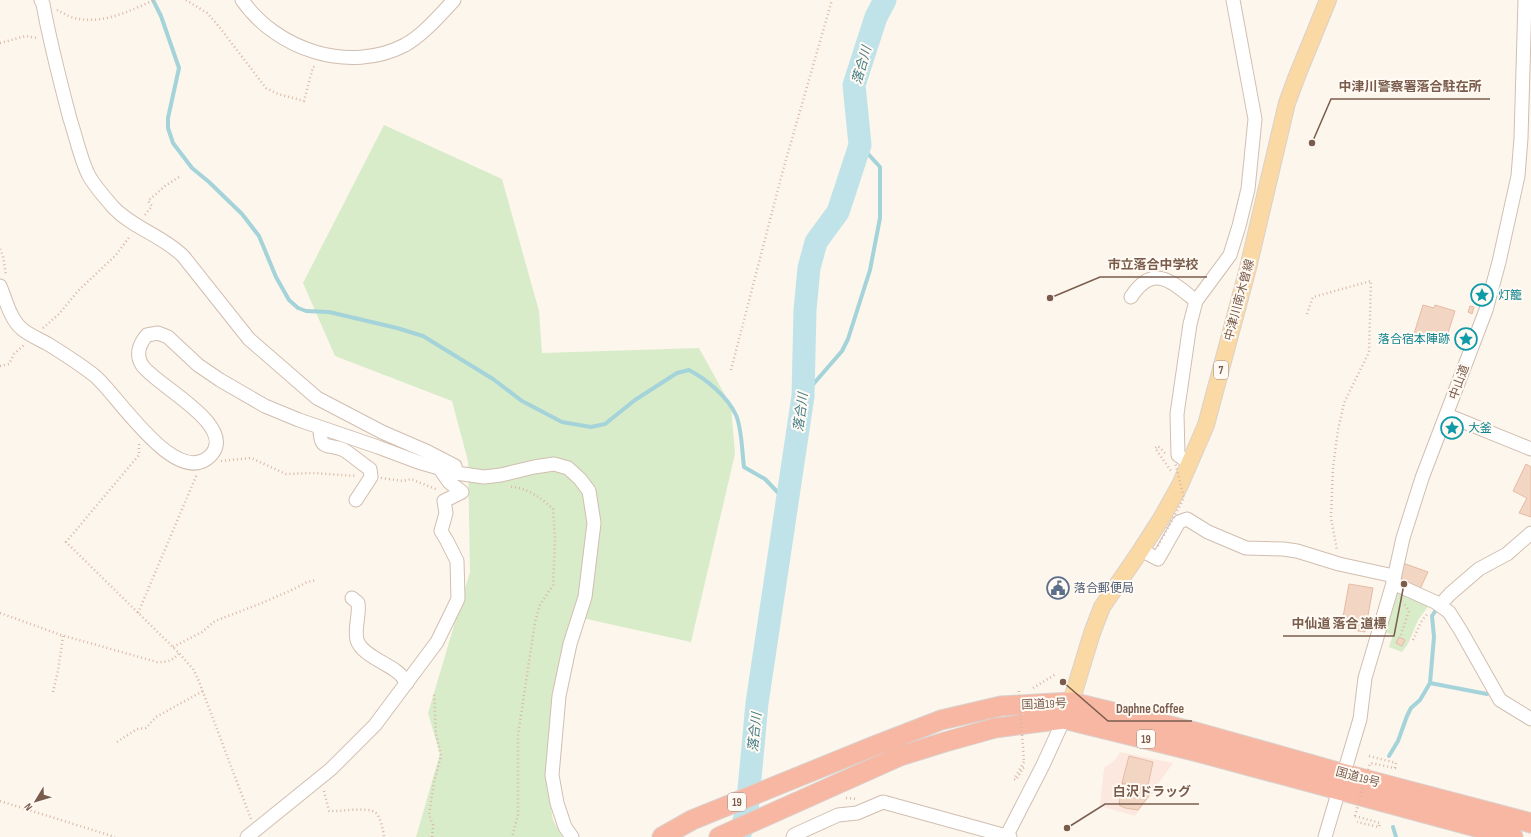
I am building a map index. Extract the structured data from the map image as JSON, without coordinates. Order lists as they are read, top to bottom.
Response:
{
  "streets": {
    "highway": ["国道19号", "19"],
    "main road": ["中津川南木曽線", "7"],
    "street": ["中山道"]
  },
  "crossings": [
    ["中津川南木曽線", "国道19号"],
    ["中山道", "国道19号"]
  ],
  "water": ["落合川"],
  "places": {
    "other": [
      "中津川警察署落合駐在所",
      "市立落合中学校",
      "中仙道 落合 道標",
      "Daphne Coffee",
      "白沢ドラッグ"
    ],
    "place": ["灯籠", "落合宿本陣跡", "大釜"],
    "public building": ["落合郵便局"]
  },
  "north": "bottom left"
}
